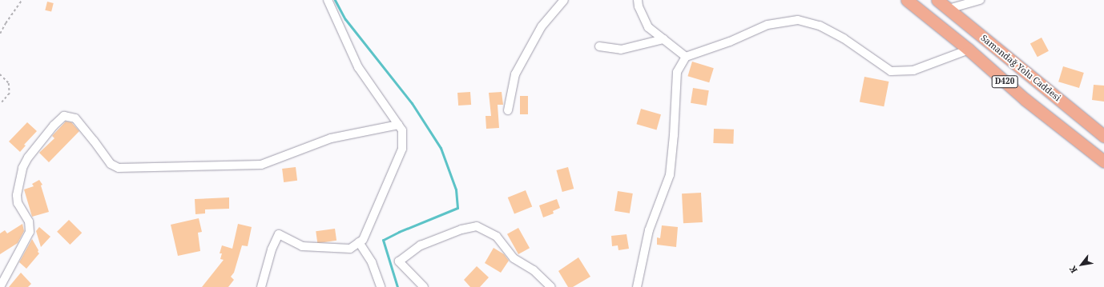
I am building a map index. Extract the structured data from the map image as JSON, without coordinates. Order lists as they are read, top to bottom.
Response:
{
  "streets": {
    "highway": ["Samandağ Yolu Caddesi", "D420"]
  },
  "north": "bottom left"
}
